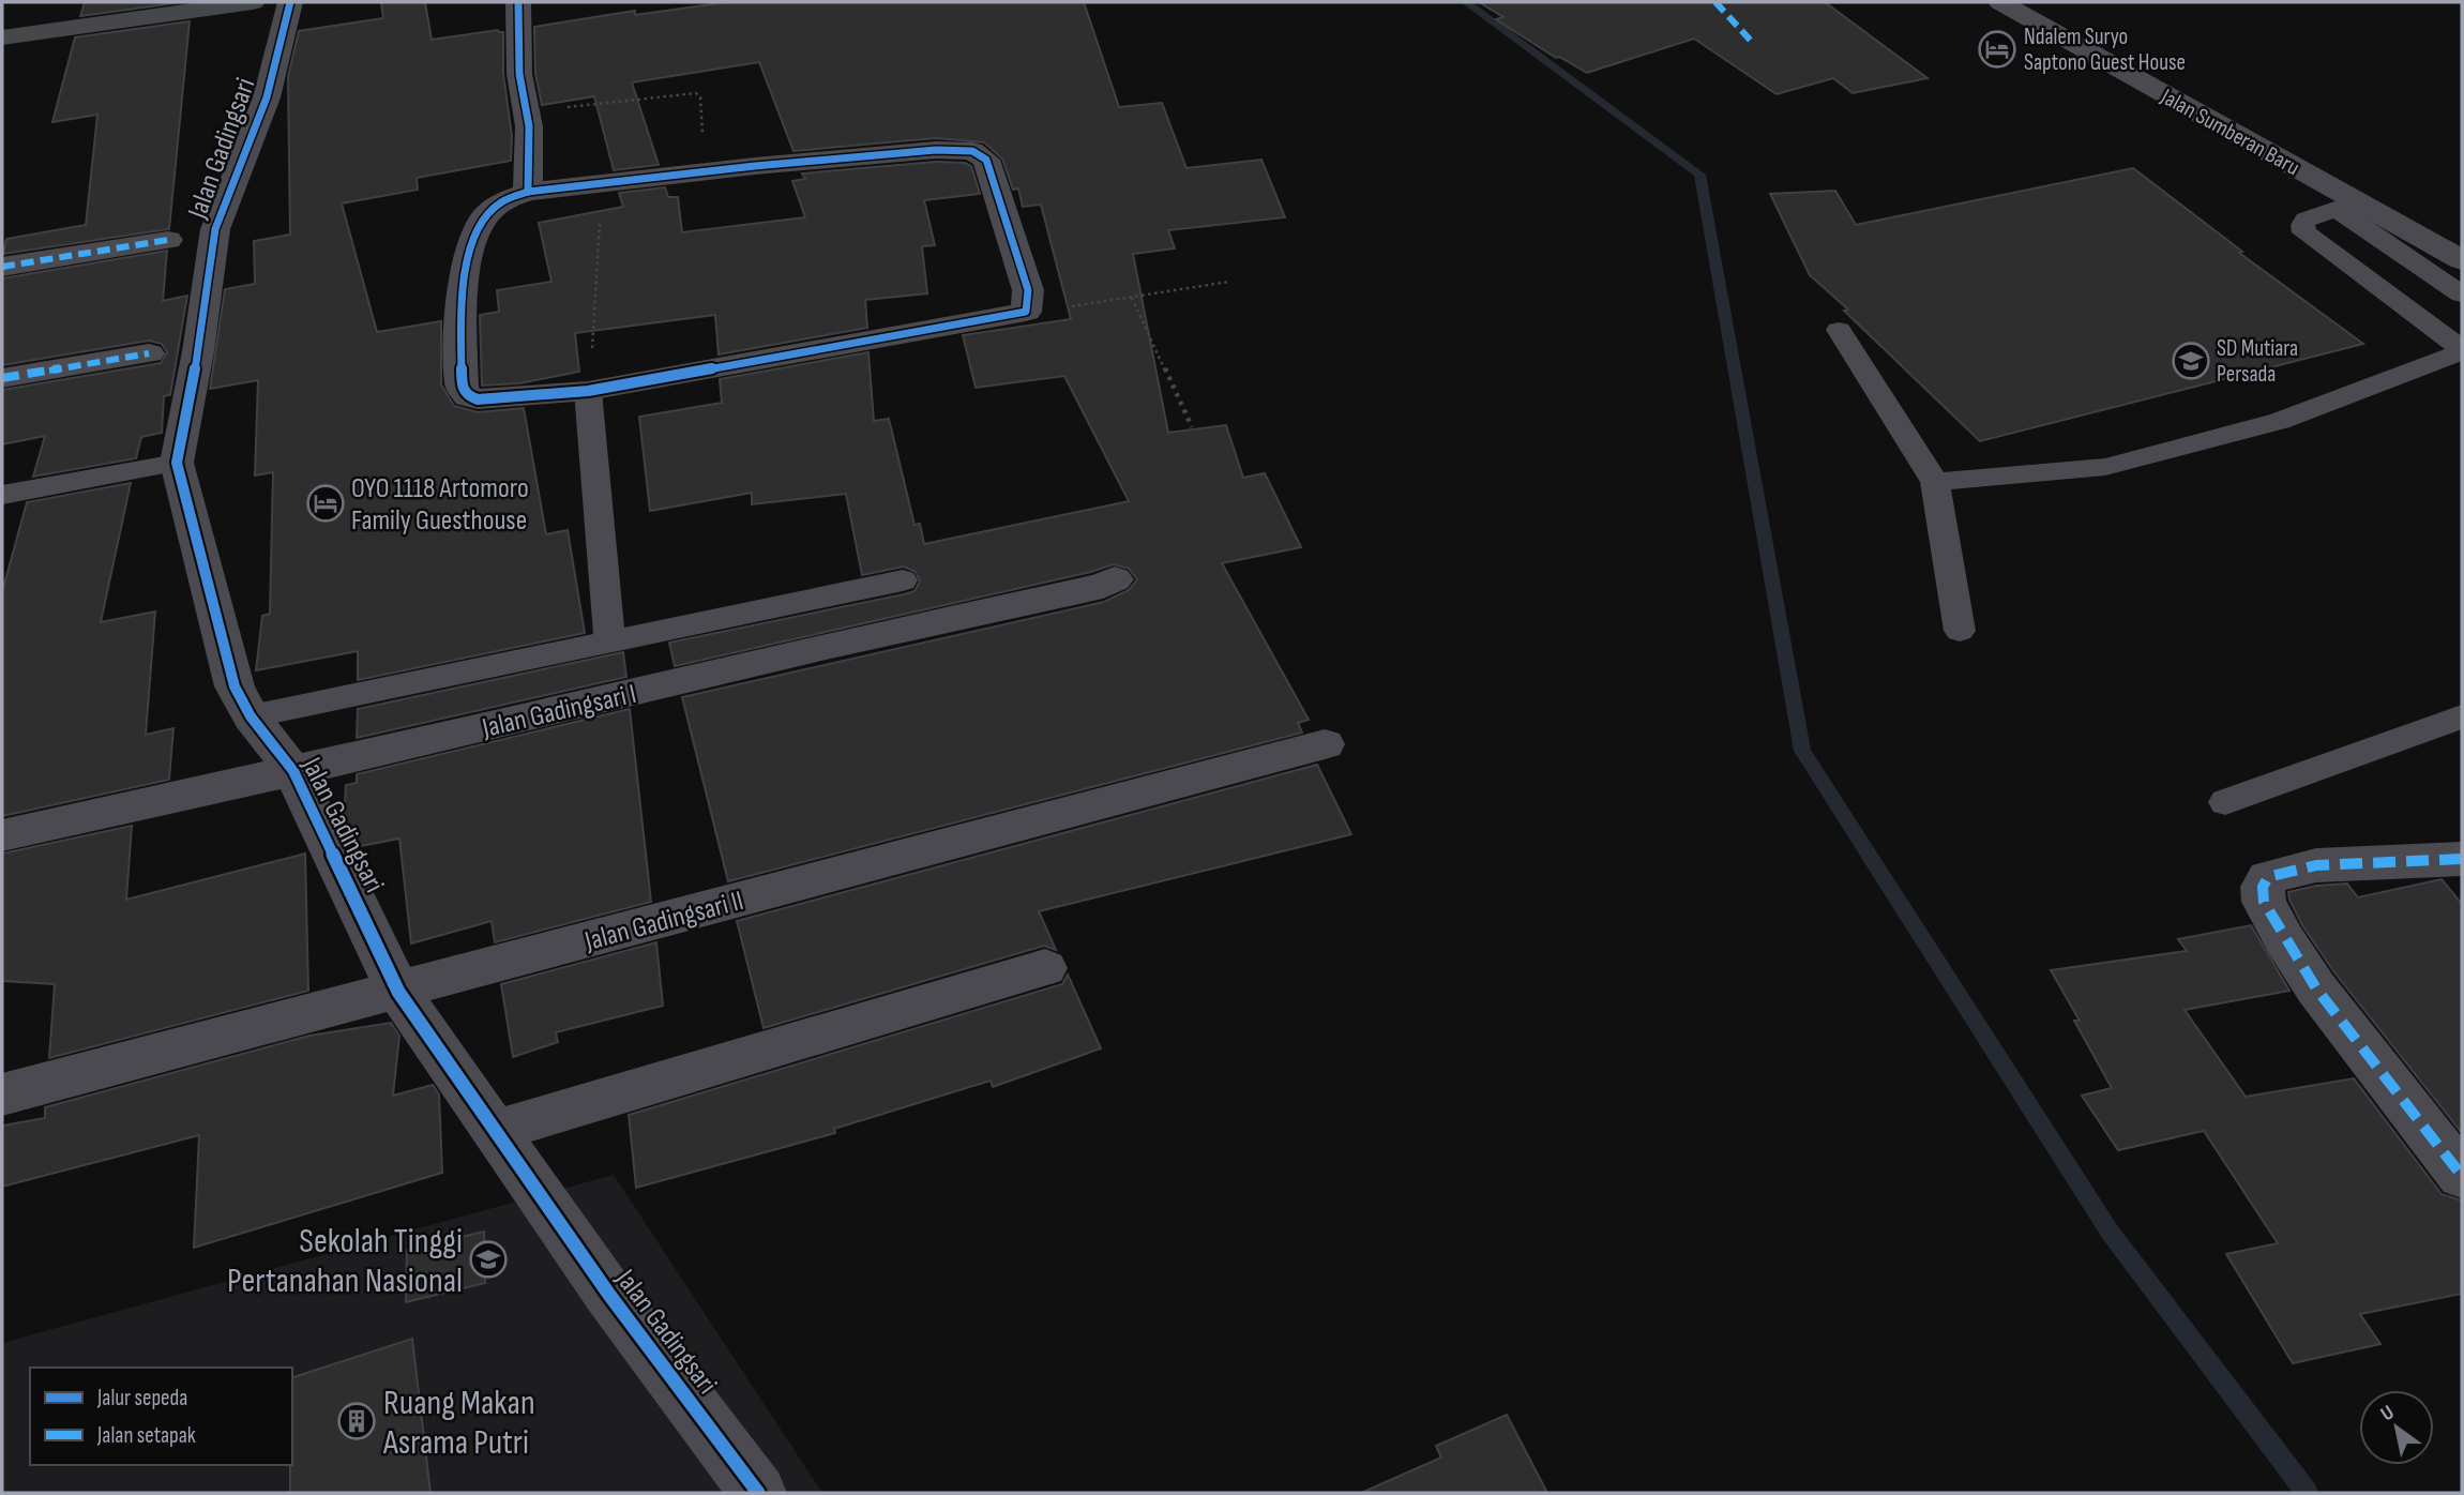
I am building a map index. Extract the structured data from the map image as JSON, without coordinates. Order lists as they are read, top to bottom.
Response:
{
  "streets": {
    "street": [
      "Jalan Sumberan Baru",
      "Jalan Gadingsari",
      "Jalan Gadingsari I",
      "Jalan Gadingsari II"
    ]
  },
  "crossings": [
    ["Jalan Gadingsari", "Jalan Gadingsari I"],
    ["Jalan Gadingsari", "Jalan Gadingsari II"]
  ],
  "places": {
    "hotel": ["Ndalem Suryo Saptono Guest House", "OYO 1118 Artomoro Family Guesthouse"],
    "school or university": ["SD Mutiara Persada", "Sekolah Tinggi Pertanahan Nasional"],
    "building": ["Ruang Makan Asrama Putri"]
  },
  "legend": ["Jalur sepeda", "Jalan setapak"],
  "north": "top left"
}
